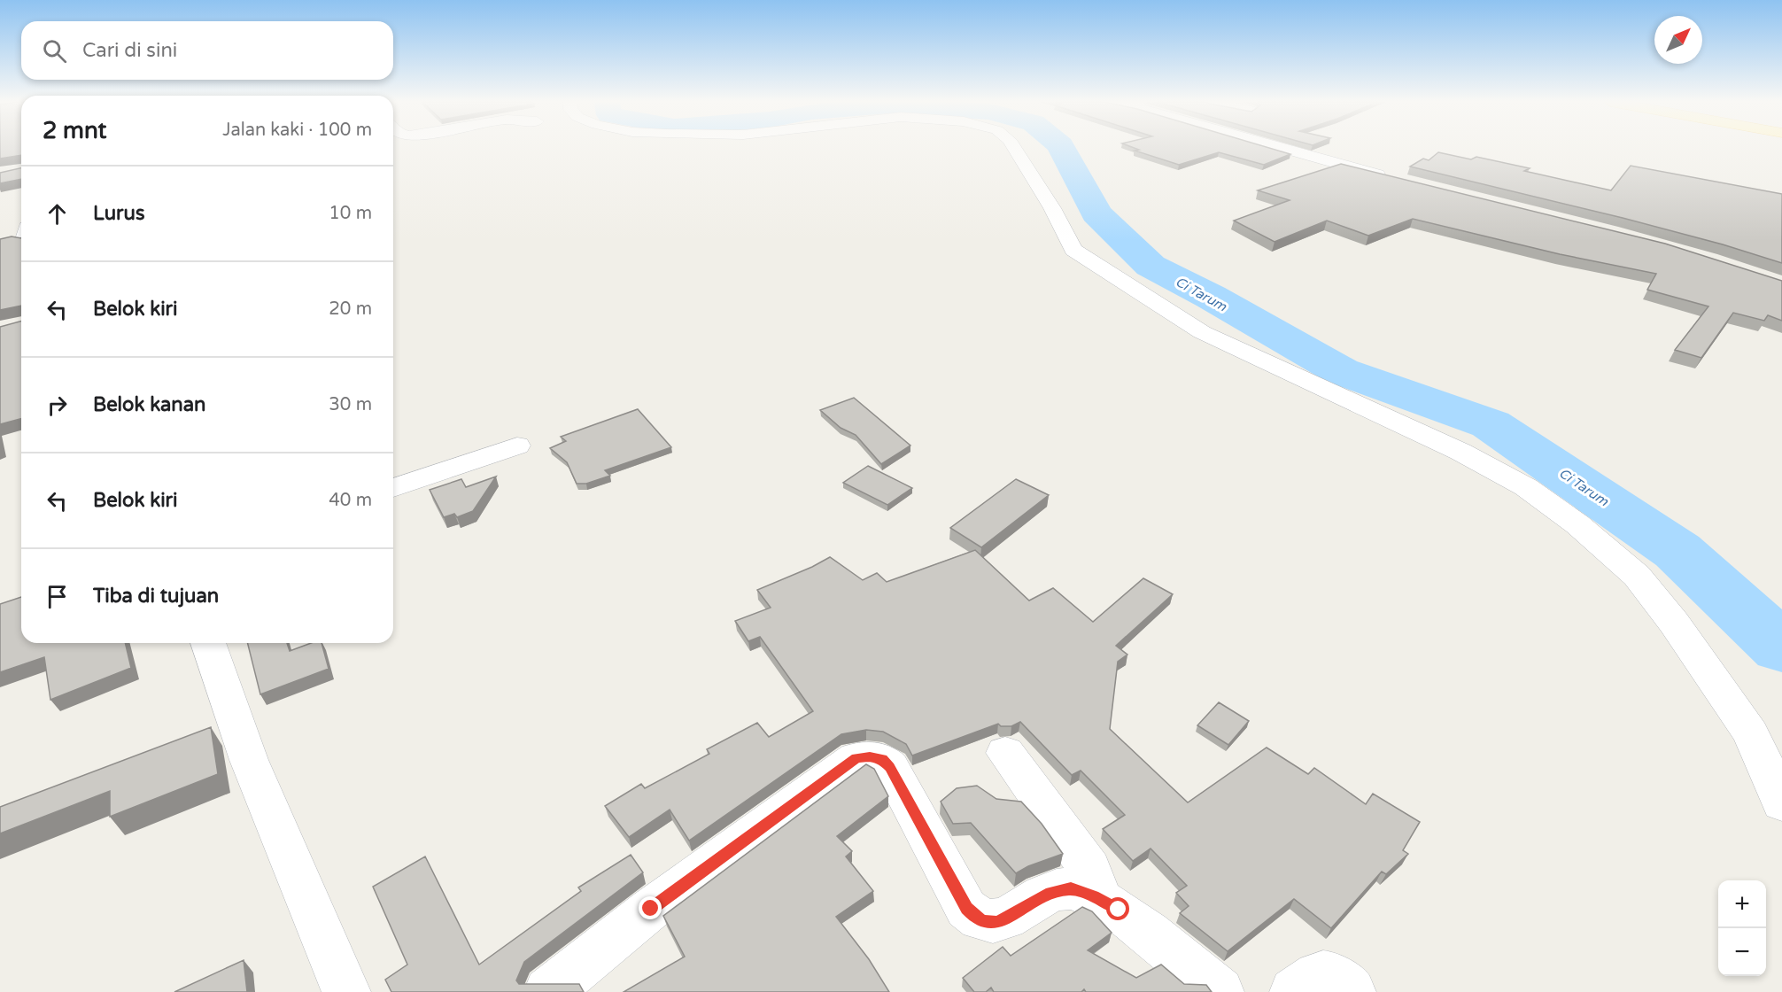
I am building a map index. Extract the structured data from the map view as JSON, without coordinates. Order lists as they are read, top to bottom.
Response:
{
  "water": ["Ci Tarum"],
  "north": "top right",
  "page": {
    "search": "Cari di sini",
    "heading": ["2 mnt", "Jalan kaki · 100 m"],
    "list": [
      ["Lurus", "10 m"],
      ["Belok kiri", "20 m"],
      ["Belok kanan", "30 m"],
      ["Belok kiri", "40 m"],
      "Tiba di tujuan"
    ],
    "map_buttons": ["+", "−"]
  }
}
